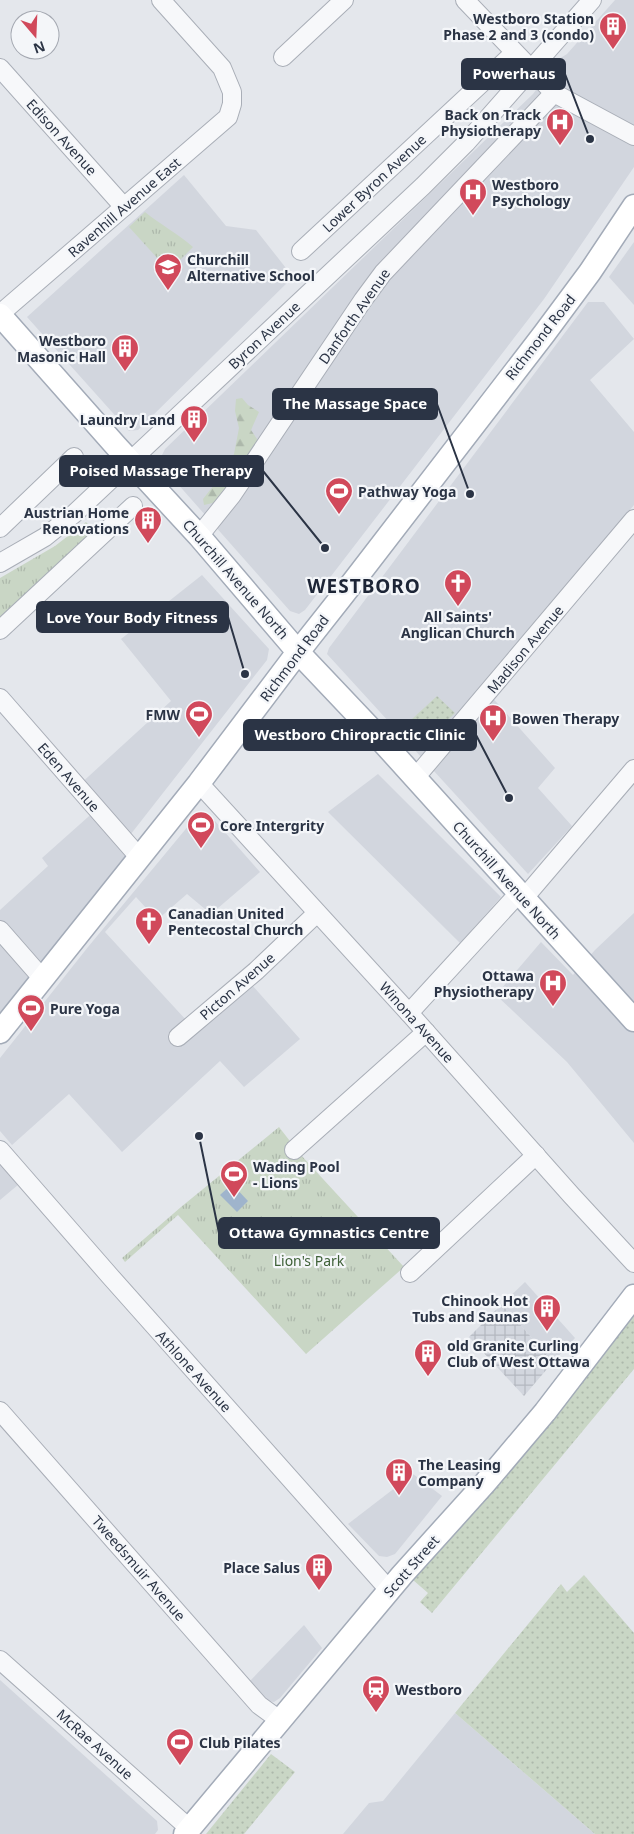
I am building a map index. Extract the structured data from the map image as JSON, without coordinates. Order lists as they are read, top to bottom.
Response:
{
  "streets": {
    "main road": ["Richmond Road", "Churchill Avenue North", "Scott Street"],
    "street": [
      "Edison Avenue",
      "Lower Byron Avenue",
      "Ravenhill Avenue East",
      "Danforth Avenue",
      "Byron Avenue",
      "Madison Avenue",
      "Eden Avenue",
      "Picton Avenue",
      "Winona Avenue",
      "Athlone Avenue",
      "Tweedsmuir Avenue",
      "McRae Avenue"
    ]
  },
  "crossings": [
    ["Edison Avenue", "Ravenhill Avenue East"],
    ["Ravenhill Avenue East", "Churchill Avenue North"],
    ["Danforth Avenue", "Churchill Avenue North"],
    ["Byron Avenue", "Churchill Avenue North"],
    ["Richmond Road", "Churchill Avenue North"],
    ["Richmond Road", "Eden Avenue"],
    ["Richmond Road", "Winona Avenue"],
    ["Churchill Avenue North", "Madison Avenue"],
    ["Picton Avenue", "Winona Avenue"],
    ["Athlone Avenue", "Scott Street"],
    ["Scott Street", "Tweedsmuir Avenue"],
    ["Scott Street", "McRae Avenue"]
  ],
  "districts": ["WESTBORO"],
  "parks": ["Lion's Park"],
  "places": {
    "building": [
      "Westboro Station Phase 2 and 3 (condo)",
      "Westboro Masonic Hall",
      "Laundry Land",
      "Austrian Home Renovations",
      "Chinook Hot Tubs and Saunas",
      "old Granite Curling Club of West Ottawa",
      "The Leasing Company",
      "Place Salus"
    ],
    "other": [
      "Powerhaus",
      "The Massage Space",
      "Poised Massage Therapy",
      "Love Your Body Fitness",
      "Westboro Chiropractic Clinic",
      "Ottawa Gymnastics Centre"
    ],
    "hospital": [
      "Back on Track Physiotherapy",
      "Westboro Psychology",
      "Bowen Therapy",
      "Ottawa Physiotherapy"
    ],
    "school or university": ["Churchill Alternative School"],
    "sports": [
      "Pathway Yoga",
      "FMW",
      "Core Intergrity",
      "Pure Yoga",
      "Wading Pool - Lions",
      "Club Pilates"
    ],
    "church": ["All Saints' Anglican Church", "Canadian United Pentecostal Church"],
    "station": ["Westboro"]
  },
  "north": "bottom"
}
